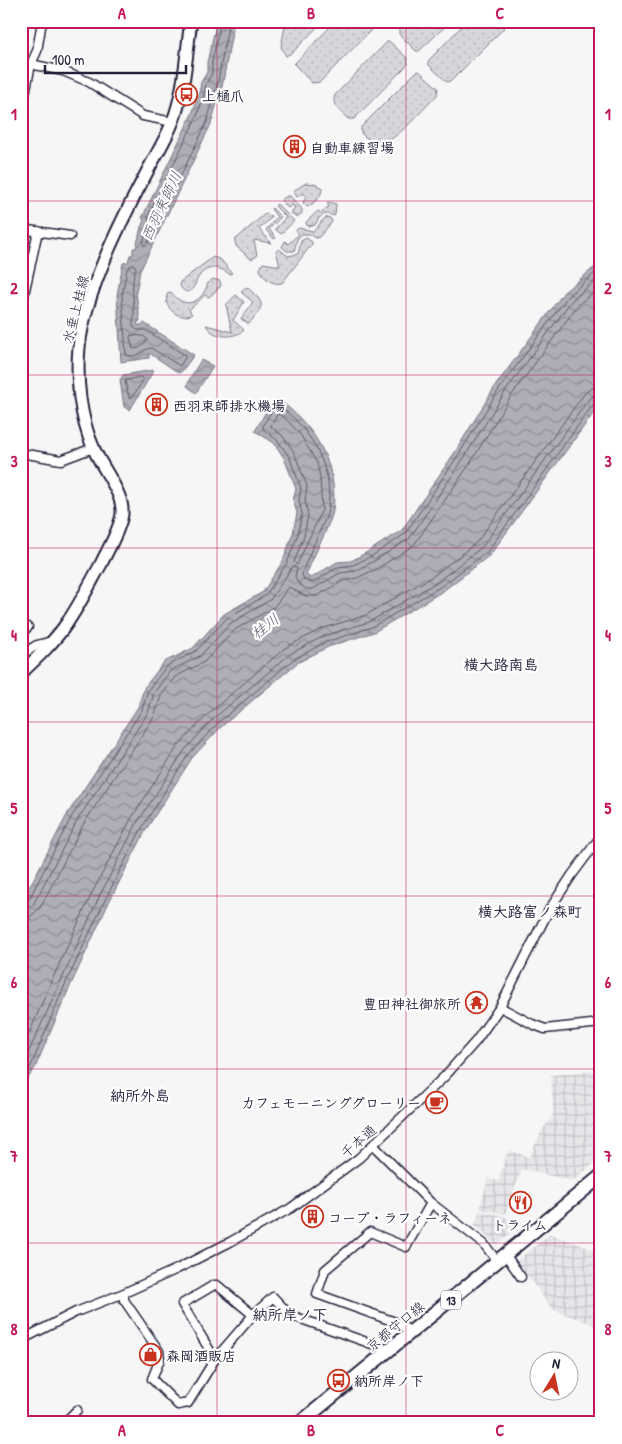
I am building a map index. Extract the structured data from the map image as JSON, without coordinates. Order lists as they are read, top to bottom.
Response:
{
  "streets": {
    "main road": ["水垂上桂線", "13", "京都守口線"],
    "street": ["千本通"]
  },
  "districts": [
    "横大路南島",
    "横大路富ノ森町",
    "納所外島",
    "納所岸ノ下"
  ],
  "water": ["西羽束師川", "桂川"],
  "places": {
    "bus stop": ["上樋爪", "納所岸ノ下"],
    "building": ["自動車練習場", "西羽束師排水機場", "コープ・ラフィーネ"],
    "temple": ["豊田神社御旅所"],
    "cafe": ["カフェモーニンググローリー"],
    "restaurant": ["トライム"],
    "shop": ["森岡酒販店"]
  },
  "scale_bar": "100 m",
  "north": "top",
  "grid": {
    "columns": ["A", "B", "C"],
    "rows": [
      "1",
      "2",
      "3",
      "4",
      "5",
      "6",
      "7",
      "8"
    ]
  }
}
